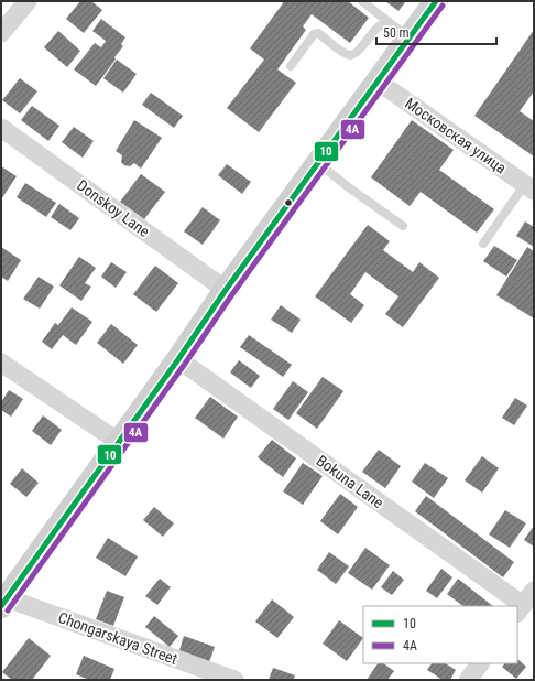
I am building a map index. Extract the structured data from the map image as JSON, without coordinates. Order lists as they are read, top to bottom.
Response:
{
  "streets": {
    "street": [
      "Московская улица",
      "Donskoy Lane",
      "Bokuna Lane",
      "Chongarskaya Street"
    ]
  },
  "lines": ["transit line 10", "transit line 4А"],
  "legend": ["10", "4А"],
  "scale_bar": "50 m"
}
